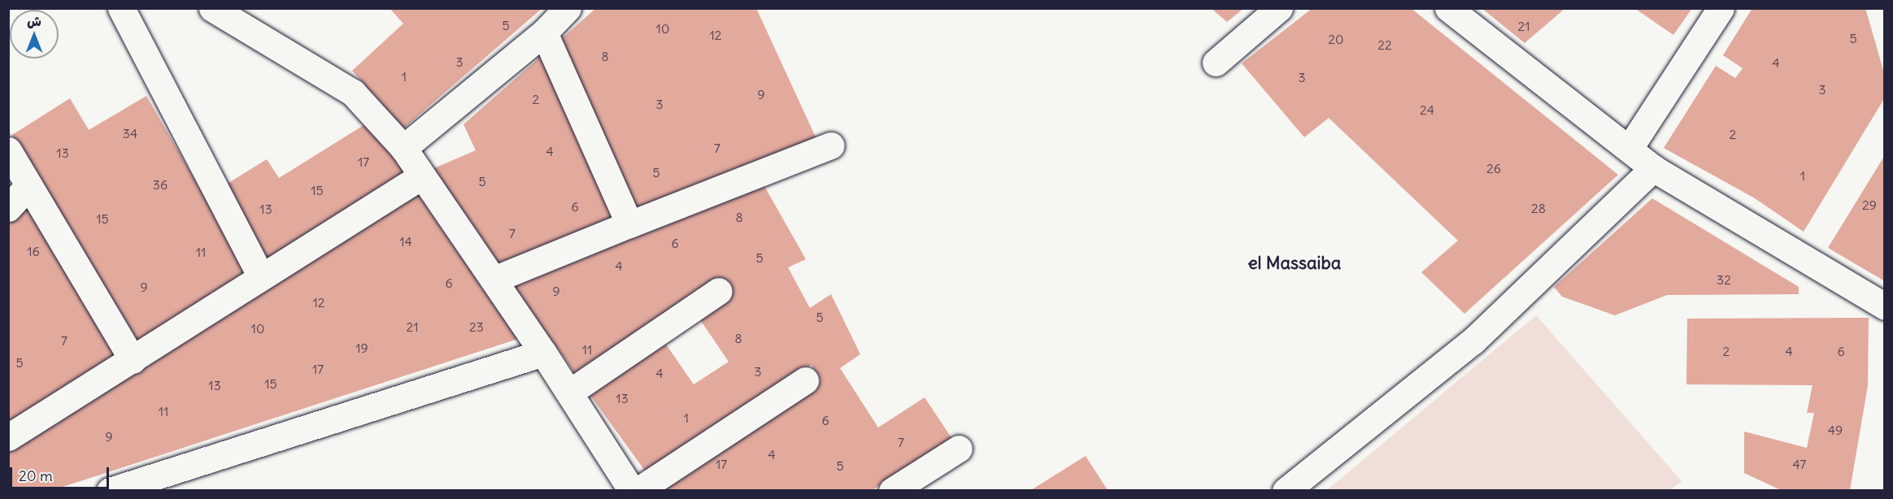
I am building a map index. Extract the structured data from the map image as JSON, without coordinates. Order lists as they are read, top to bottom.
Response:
{
  "districts": ["el Massaiba"],
  "house_numbers": [
    "5",
    "21",
    "10",
    "12",
    "5",
    "20",
    "22",
    "8",
    "3",
    "4",
    "1",
    "3",
    "3",
    "9",
    "2",
    "3",
    "24",
    "34",
    "2",
    "7",
    "4",
    "13",
    "17",
    "26",
    "5",
    "1",
    "5",
    "36",
    "15",
    "29",
    "6",
    "28",
    "13",
    "8",
    "15",
    "7",
    "14",
    "6",
    "16",
    "11",
    "5",
    "4",
    "32",
    "6",
    "9",
    "9",
    "12",
    "5",
    "21",
    "23",
    "10",
    "8",
    "7",
    "19",
    "11",
    "2",
    "4",
    "6",
    "5",
    "17",
    "3",
    "4",
    "15",
    "13",
    "13",
    "11",
    "1",
    "6",
    "49",
    "9",
    "7",
    "4",
    "17",
    "47",
    "5"
  ],
  "scale_bar": "20 m",
  "north": "top"
}
